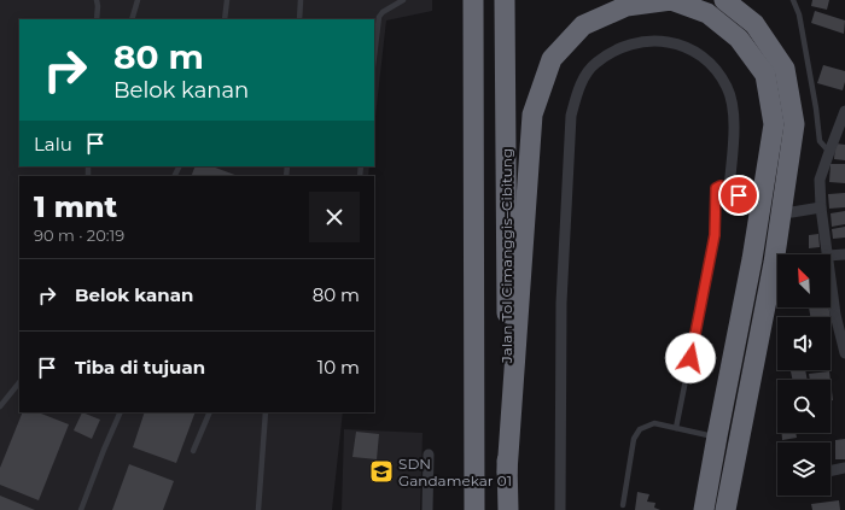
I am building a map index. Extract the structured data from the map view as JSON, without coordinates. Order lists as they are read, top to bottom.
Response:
{
  "streets": {
    "highway": ["Jalan Tol Cimanggis–Cibitung"]
  },
  "places": {
    "school or university": ["SDN Gandamekar 01"]
  },
  "north": "top left",
  "page": {
    "turn": ["80 m", "Belok kanan"],
    "then": "Lalu",
    "heading": ["1 mnt", "90 m · 20:19"],
    "list": [
      {
        "name": "Belok kanan",
        "value": "80 m"
      },
      {
        "name": "Tiba di tujuan",
        "value": "10 m"
      }
    ]
  }
}
